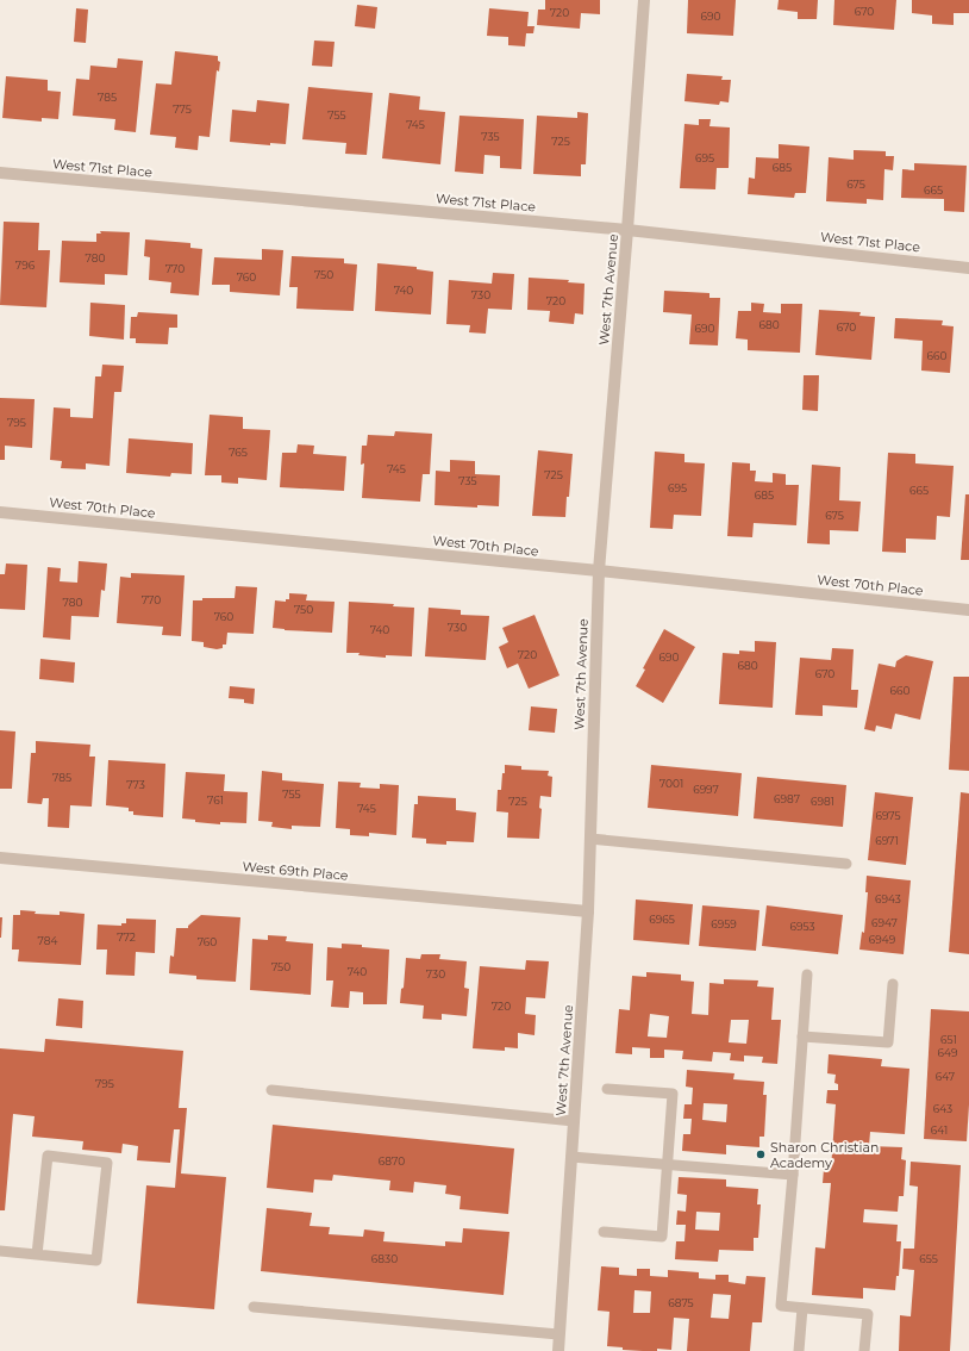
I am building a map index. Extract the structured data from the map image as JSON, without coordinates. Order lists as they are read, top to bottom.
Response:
{
  "streets": {
    "street": [
      "West 71st Place",
      "West 7th Avenue",
      "West 70th Place",
      "West 69th Place"
    ]
  },
  "crossings": [
    ["West 71st Place", "West 7th Avenue"],
    ["West 7th Avenue", "West 70th Place"],
    ["West 7th Avenue", "West 69th Place"]
  ],
  "places": ["Sharon Christian Academy"],
  "house_numbers": [
    "670",
    "720",
    "690",
    "785",
    "775",
    "755",
    "745",
    "735",
    "725",
    "695",
    "685",
    "675",
    "665",
    "780",
    "796",
    "770",
    "750",
    "760",
    "740",
    "730",
    "720",
    "680",
    "670",
    "690",
    "660",
    "795",
    "765",
    "745",
    "725",
    "735",
    "695",
    "665",
    "685",
    "675",
    "770",
    "780",
    "750",
    "760",
    "730",
    "740",
    "720",
    "690",
    "680",
    "670",
    "660",
    "785",
    "7001",
    "773",
    "6997",
    "755",
    "6987",
    "761",
    "725",
    "6981",
    "745",
    "6975",
    "6971",
    "6943",
    "6965",
    "6947",
    "6959",
    "6953",
    "772",
    "6949",
    "784",
    "760",
    "750",
    "740",
    "730",
    "720",
    "651",
    "649",
    "647",
    "795",
    "643",
    "641",
    "6870",
    "6830",
    "655",
    "6875"
  ]
}
